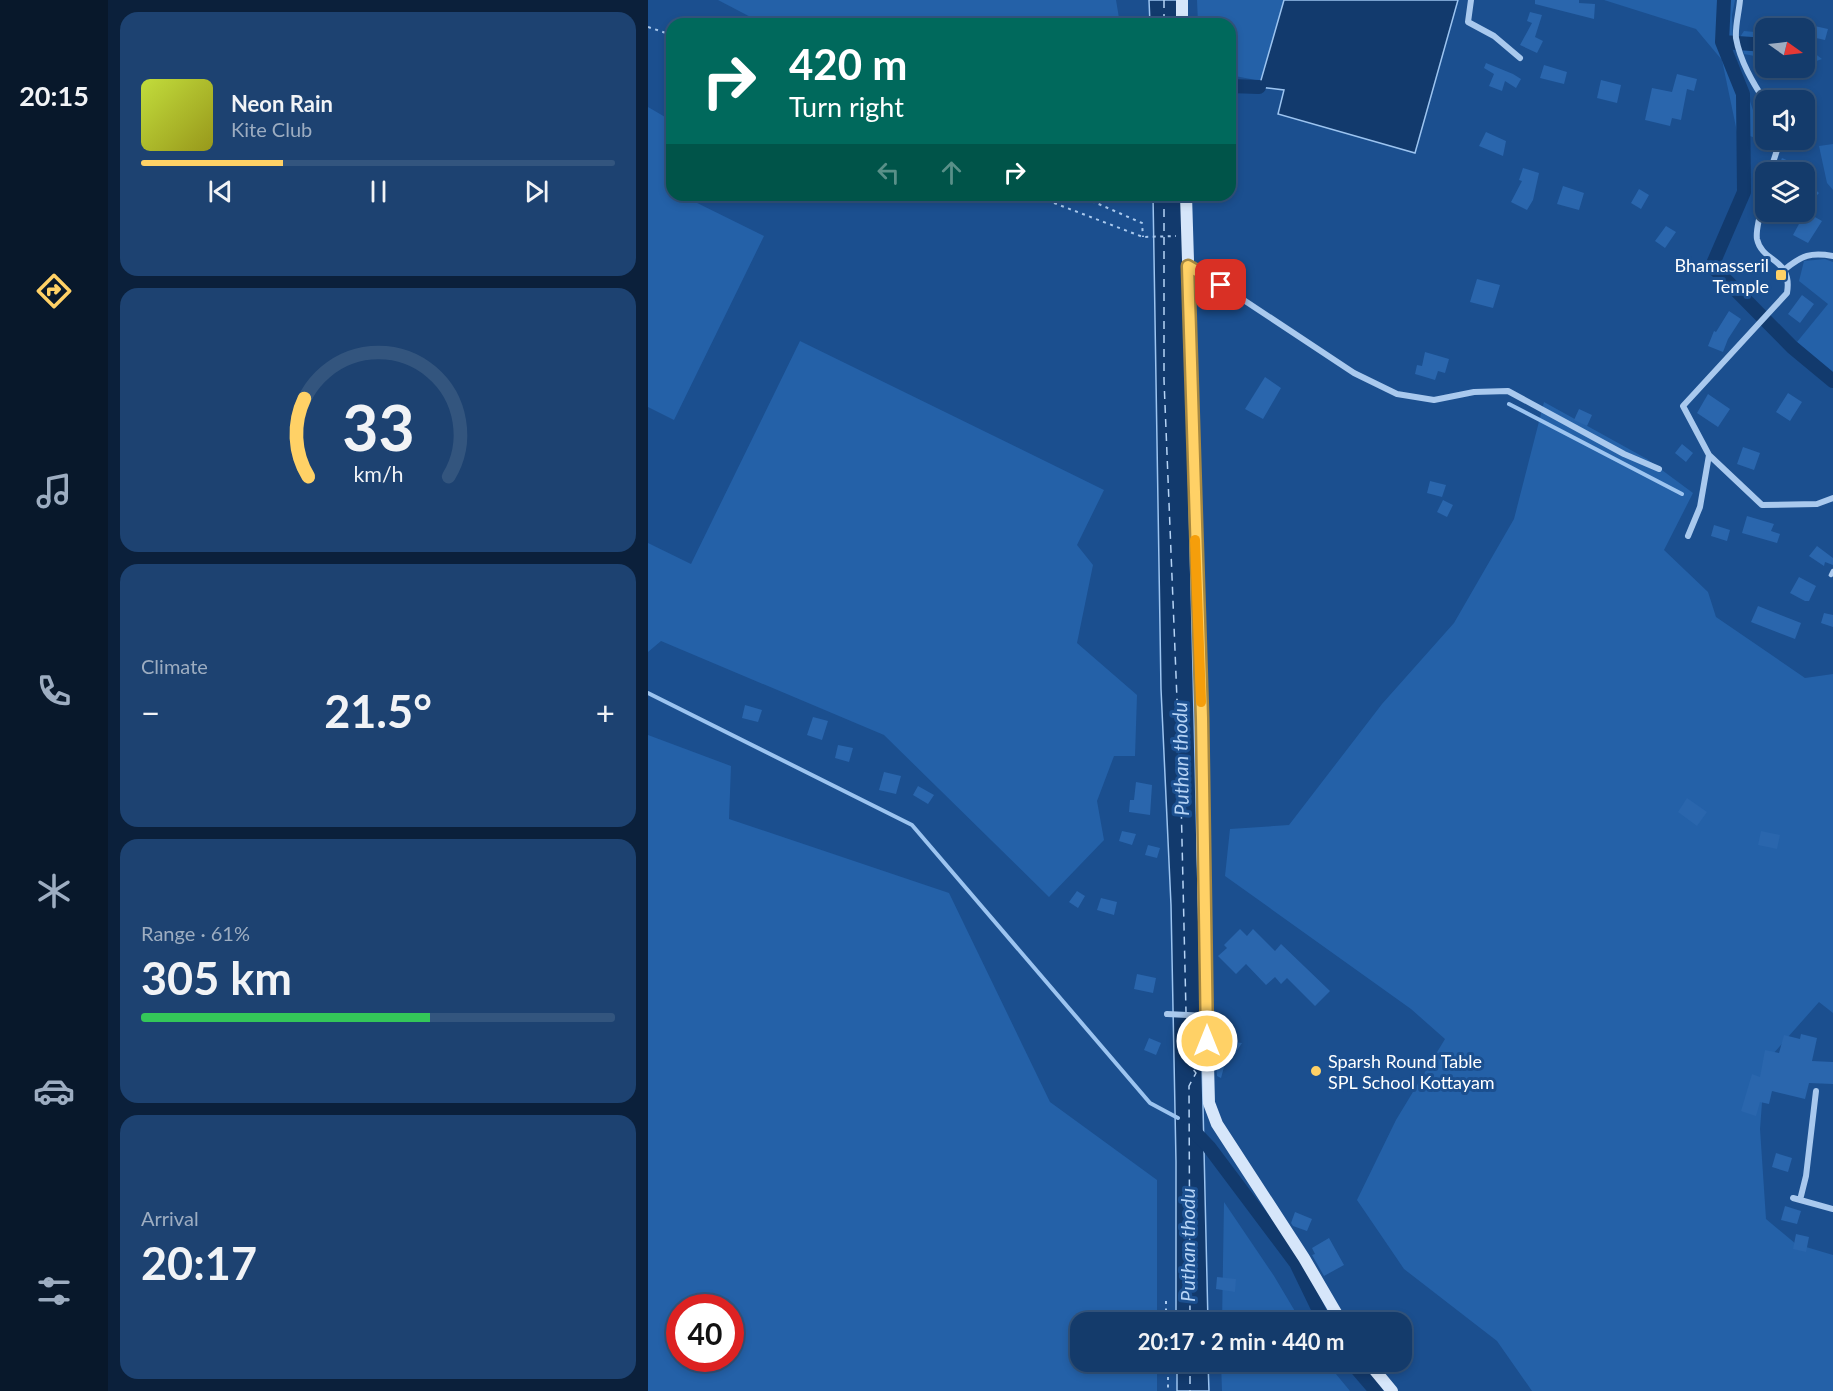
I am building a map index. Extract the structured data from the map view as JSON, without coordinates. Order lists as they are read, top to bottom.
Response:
{
  "water": ["Puthan thodu"],
  "places": {
    "transit": ["Bhamasseril Temple"],
    "other": ["Sparsh Round Table SPL School Kottayam"]
  },
  "north": "right",
  "page": {
    "tabs": "20:15",
    "turn": ["420 m", "Turn right"],
    "song": ["Neon Rain", "Kite Club"],
    "tile": [
      "Climate",
      ["Range · 61%", "305 km"],
      ["Arrival", "20:17"]
    ],
    "heat": ["−", "21.5°", "+"],
    "limit": "40",
    "trip": "20:17 · 2 min · 440 m",
    "gauge": ["33", "km/h"]
  }
}
